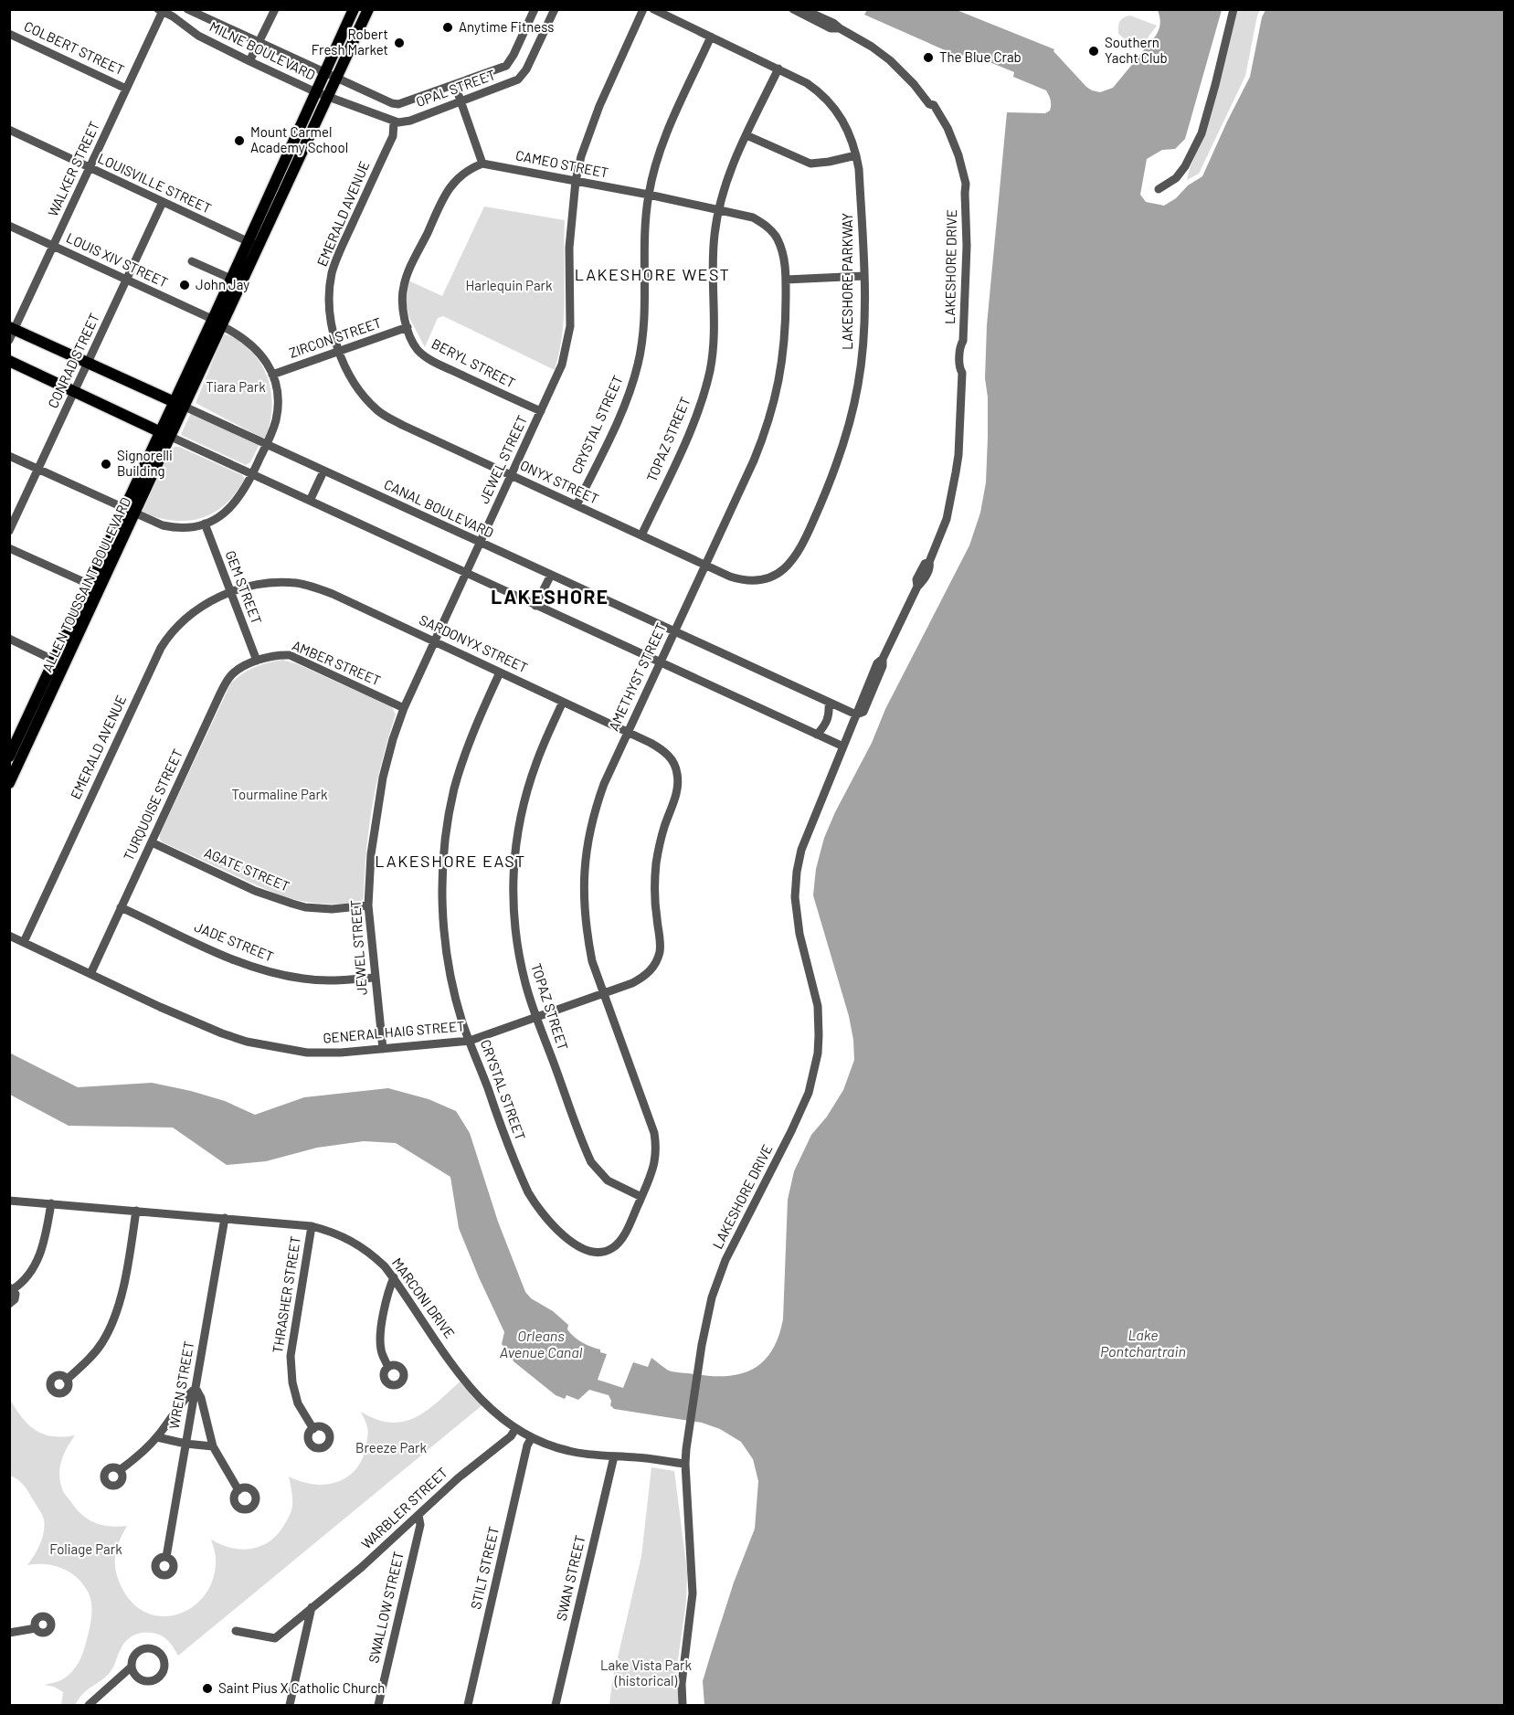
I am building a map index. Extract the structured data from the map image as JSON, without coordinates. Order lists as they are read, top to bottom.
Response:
{
  "streets": {
    "main road": ["CANAL BOULEVARD", "ALLEN TOUSSAINT BOULEVARD"],
    "street": [
      "COLBERT STREET",
      "MILNE BOULEVARD",
      "OPAL STREET",
      "CAMEO STREET",
      "WALKER STREET",
      "LOUISVILLE STREET",
      "EMERALD AVENUE",
      "LOUIS XIV STREET",
      "LAKESHORE DRIVE",
      "LAKESHORE PARKWAY",
      "ZIRCON STREET",
      "CONRAD STREET",
      "BERYL STREET",
      "CRYSTAL STREET",
      "TOPAZ STREET",
      "JEWEL STREET",
      "ONYX STREET",
      "GEM STREET",
      "SARDONYX STREET",
      "AMBER STREET",
      "AMETHYST STREET",
      "TURQUOISE STREET",
      "AGATE STREET",
      "JADE STREET",
      "GENERAL HAIG STREET",
      "THRASHER STREET",
      "MARCONI DRIVE",
      "WREN STREET",
      "WARBLER STREET",
      "STILT STREET",
      "SWAN STREET",
      "SWALLOW STREET"
    ]
  },
  "crossings": [
    ["COLBERT STREET", "WALKER STREET"],
    ["MILNE BOULEVARD", "OPAL STREET"],
    ["MILNE BOULEVARD", "WALKER STREET"],
    ["MILNE BOULEVARD", "ALLEN TOUSSAINT BOULEVARD"],
    ["OPAL STREET", "EMERALD AVENUE"],
    ["OPAL STREET", "ALLEN TOUSSAINT BOULEVARD"],
    ["CAMEO STREET", "CRYSTAL STREET"],
    ["CAMEO STREET", "TOPAZ STREET"],
    ["CAMEO STREET", "JEWEL STREET"],
    ["CAMEO STREET", "AMETHYST STREET"],
    ["WALKER STREET", "LOUISVILLE STREET"],
    ["WALKER STREET", "LOUIS XIV STREET"],
    ["WALKER STREET", "CANAL BOULEVARD"],
    ["LOUISVILLE STREET", "CONRAD STREET"],
    ["LOUISVILLE STREET", "ALLEN TOUSSAINT BOULEVARD"],
    ["EMERALD AVENUE", "ZIRCON STREET"],
    ["EMERALD AVENUE", "ONYX STREET"],
    ["EMERALD AVENUE", "GEM STREET"],
    ["EMERALD AVENUE", "SARDONYX STREET"],
    ["EMERALD AVENUE", "GENERAL HAIG STREET"],
    ["LOUIS XIV STREET", "CONRAD STREET"],
    ["LOUIS XIV STREET", "ALLEN TOUSSAINT BOULEVARD"],
    ["LAKESHORE DRIVE", "CANAL BOULEVARD"],
    ["LAKESHORE DRIVE", "MARCONI DRIVE"],
    ["LAKESHORE PARKWAY", "CRYSTAL STREET"],
    ["LAKESHORE PARKWAY", "TOPAZ STREET"],
    ["LAKESHORE PARKWAY", "ONYX STREET"],
    ["LAKESHORE PARKWAY", "AMETHYST STREET"],
    ["ZIRCON STREET", "BERYL STREET"],
    ["ZIRCON STREET", "ONYX STREET"],
    ["CONRAD STREET", "CANAL BOULEVARD"],
    ["BERYL STREET", "JEWEL STREET"],
    ["CRYSTAL STREET", "TOPAZ STREET"],
    ["CRYSTAL STREET", "ONYX STREET"],
    ["CRYSTAL STREET", "SARDONYX STREET"],
    ["CRYSTAL STREET", "AMETHYST STREET"],
    ["CRYSTAL STREET", "GENERAL HAIG STREET"],
    ["TOPAZ STREET", "ONYX STREET"],
    ["TOPAZ STREET", "SARDONYX STREET"],
    ["TOPAZ STREET", "AMETHYST STREET"],
    ["TOPAZ STREET", "GENERAL HAIG STREET"],
    ["JEWEL STREET", "ONYX STREET"],
    ["JEWEL STREET", "CANAL BOULEVARD"],
    ["JEWEL STREET", "SARDONYX STREET"],
    ["JEWEL STREET", "AMBER STREET"],
    ["JEWEL STREET", "AGATE STREET"],
    ["JEWEL STREET", "JADE STREET"],
    ["JEWEL STREET", "GENERAL HAIG STREET"],
    ["ONYX STREET", "AMETHYST STREET"],
    ["CANAL BOULEVARD", "ALLEN TOUSSAINT BOULEVARD"],
    ["CANAL BOULEVARD", "AMETHYST STREET"],
    ["GEM STREET", "SARDONYX STREET"],
    ["GEM STREET", "AMBER STREET"],
    ["GEM STREET", "TURQUOISE STREET"],
    ["SARDONYX STREET", "AMETHYST STREET"],
    ["SARDONYX STREET", "GENERAL HAIG STREET"],
    ["AMBER STREET", "TURQUOISE STREET"],
    ["AMETHYST STREET", "GENERAL HAIG STREET"],
    ["TURQUOISE STREET", "AGATE STREET"],
    ["TURQUOISE STREET", "JADE STREET"],
    ["TURQUOISE STREET", "GENERAL HAIG STREET"],
    ["THRASHER STREET", "MARCONI DRIVE"],
    ["MARCONI DRIVE", "WREN STREET"],
    ["MARCONI DRIVE", "WARBLER STREET"],
    ["MARCONI DRIVE", "STILT STREET"],
    ["MARCONI DRIVE", "SWAN STREET"],
    ["WARBLER STREET", "SWALLOW STREET"]
  ],
  "districts": ["LAKESHORE WEST", "LAKESHORE", "LAKESHORE EAST"],
  "water": ["Lake Pontchartrain", "Orleans Avenue Canal"],
  "parks": [
    "Harlequin Park",
    "Tiara Park",
    "Tourmaline Park",
    "Breeze Park",
    "Foliage Park",
    "Lake Vista Park (historical)"
  ],
  "places": [
    "Anytime Fitness",
    "Robert Fresh Market",
    "Southern Yacht Club",
    "The Blue Crab",
    "Mount Carmel Academy School",
    "John Jay",
    "Signorelli Building",
    "Saint Pius X Catholic Church"
  ]
}
